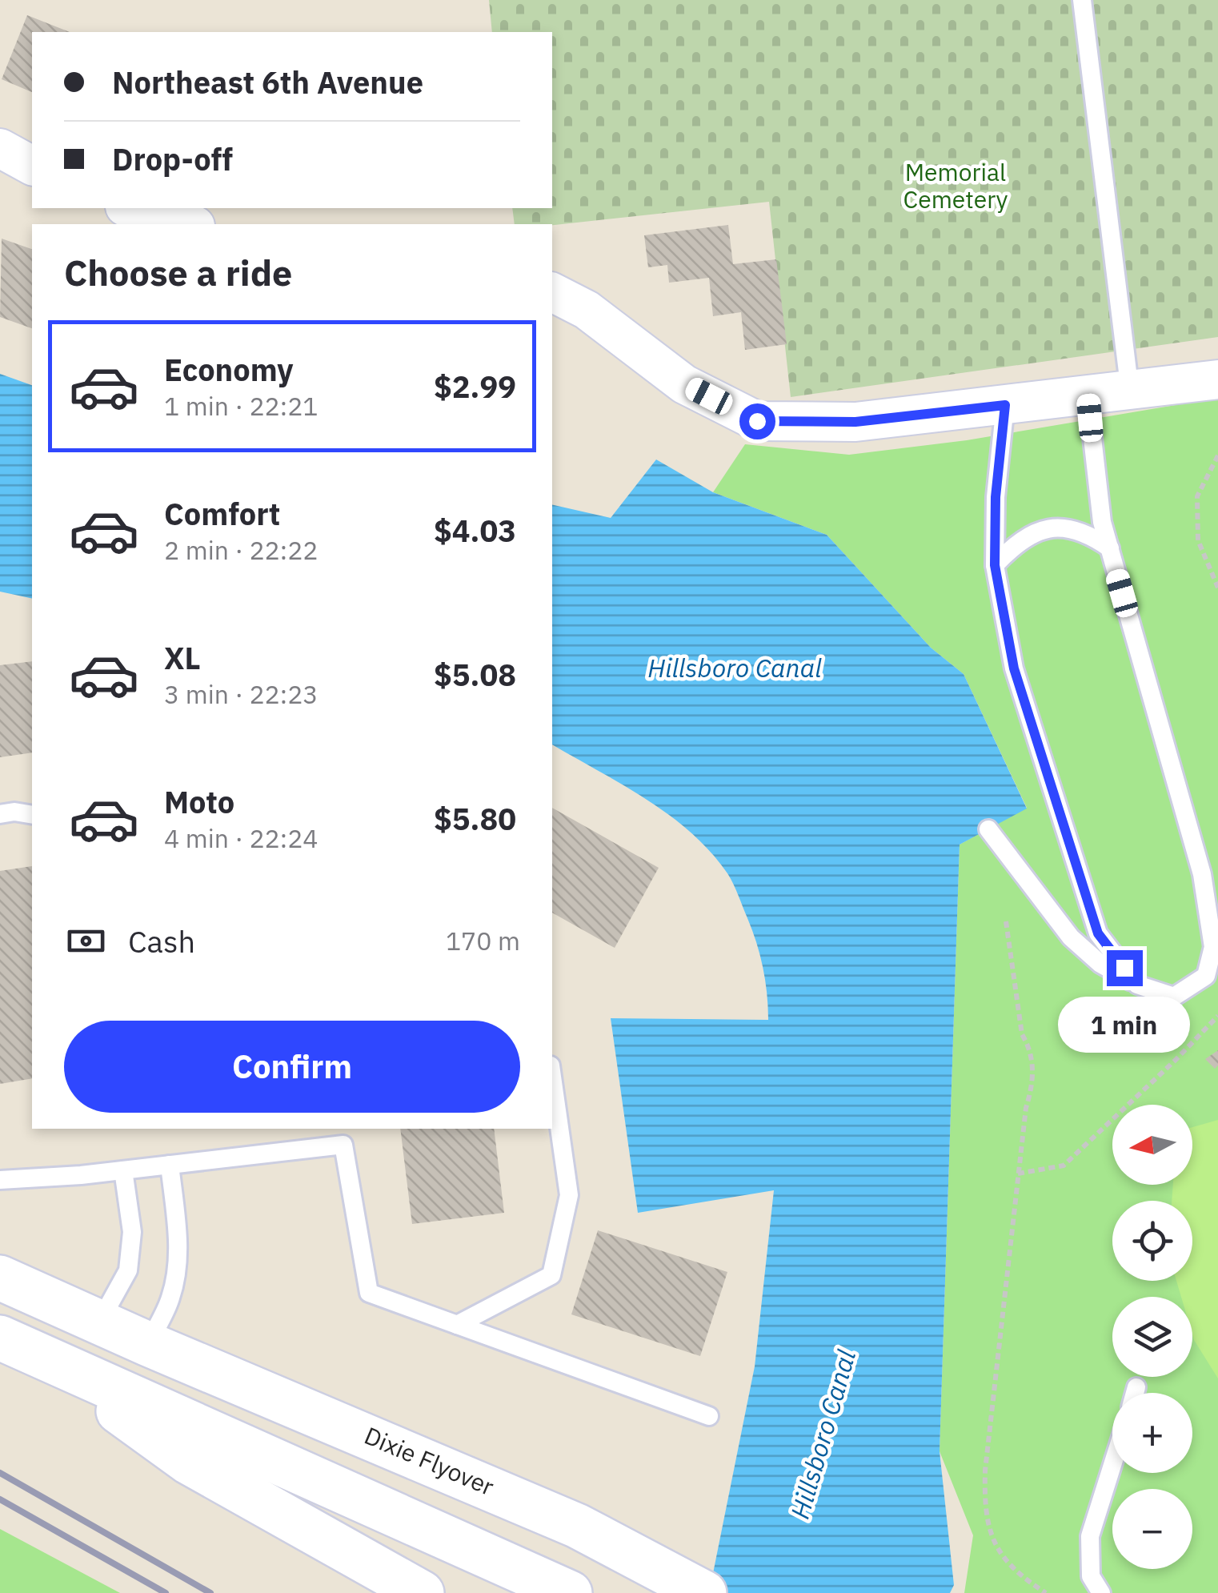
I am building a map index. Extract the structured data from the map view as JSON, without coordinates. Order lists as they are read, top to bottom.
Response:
{
  "streets": {
    "main road": ["Dixie Flyover"]
  },
  "water": ["Hillsboro Canal"],
  "parks": ["Memorial Cemetery"],
  "north": "left",
  "page": {
    "banner": ["Northeast 6th Avenue", "Drop-off"],
    "heading": "Choose a ride",
    "list": [
      {
        "name": "Economy",
        "note": "1 min · 22:21",
        "value": "$2.99"
      },
      {
        "name": "Comfort",
        "note": "2 min · 22:22",
        "value": "$4.03"
      },
      {
        "name": "XL",
        "note": "3 min · 22:23",
        "value": "$5.08"
      },
      {
        "name": "Moto",
        "note": "4 min · 22:24",
        "value": "$5.80"
      }
    ],
    "pay": ["Cash", "170 m"],
    "bubble": "1 min",
    "buttons": "Confirm",
    "map_buttons": ["+", "−"]
  }
}
